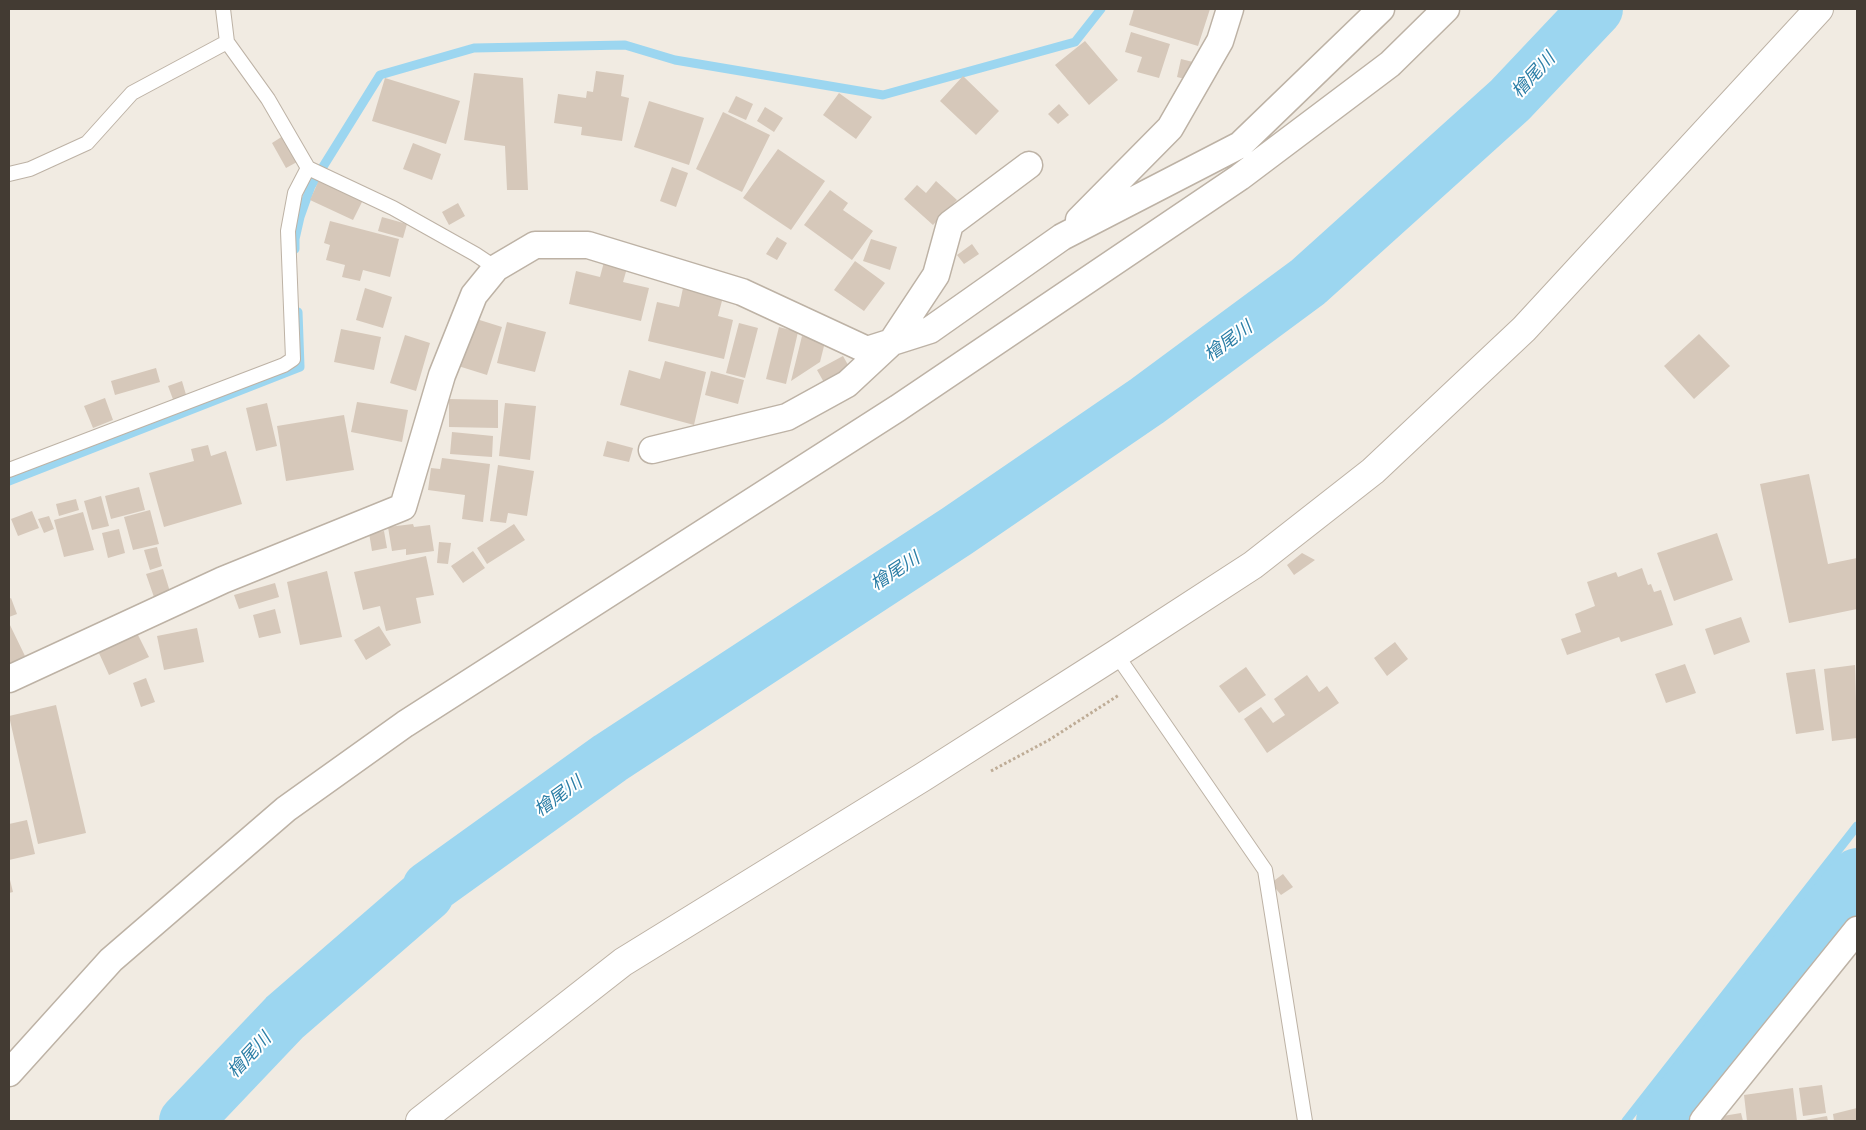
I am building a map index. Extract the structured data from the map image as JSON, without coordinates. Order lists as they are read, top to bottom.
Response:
{
  "water": ["檜尾川"]
}
